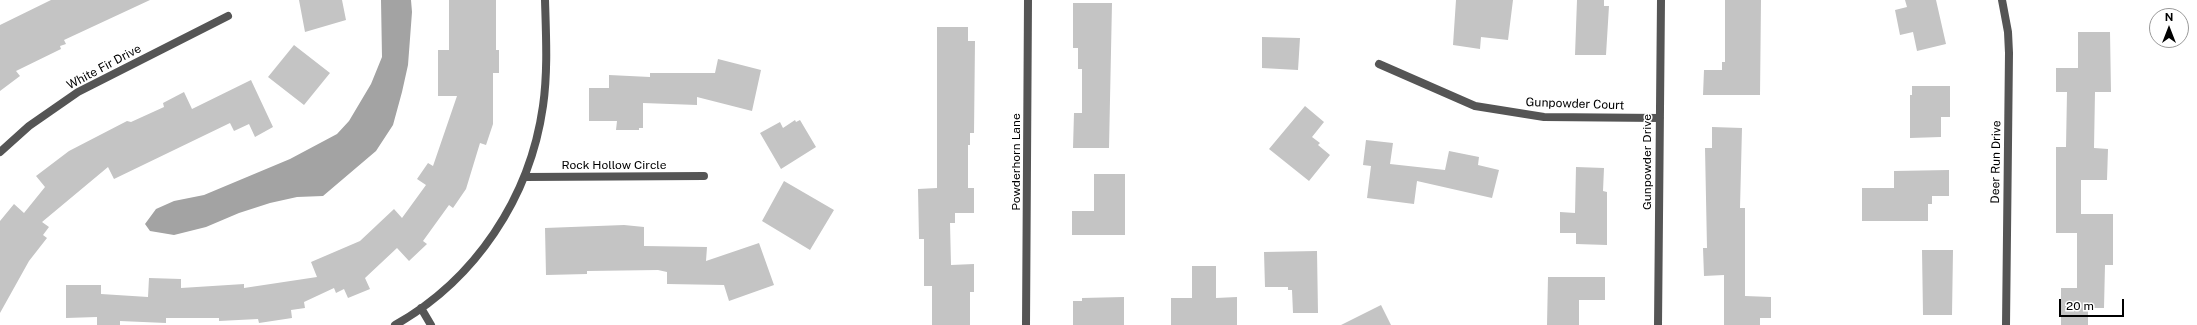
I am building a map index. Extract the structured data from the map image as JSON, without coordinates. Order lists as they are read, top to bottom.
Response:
{
  "streets": {
    "street": [
      "White Fir Drive",
      "Gunpowder Court",
      "Powderhorn Lane",
      "Gunpowder Drive",
      "Deer Run Drive",
      "Rock Hollow Circle"
    ]
  },
  "crossings": [
    ["Gunpowder Court", "Gunpowder Drive"]
  ],
  "scale_bar": "20 m",
  "north": "top"
}
